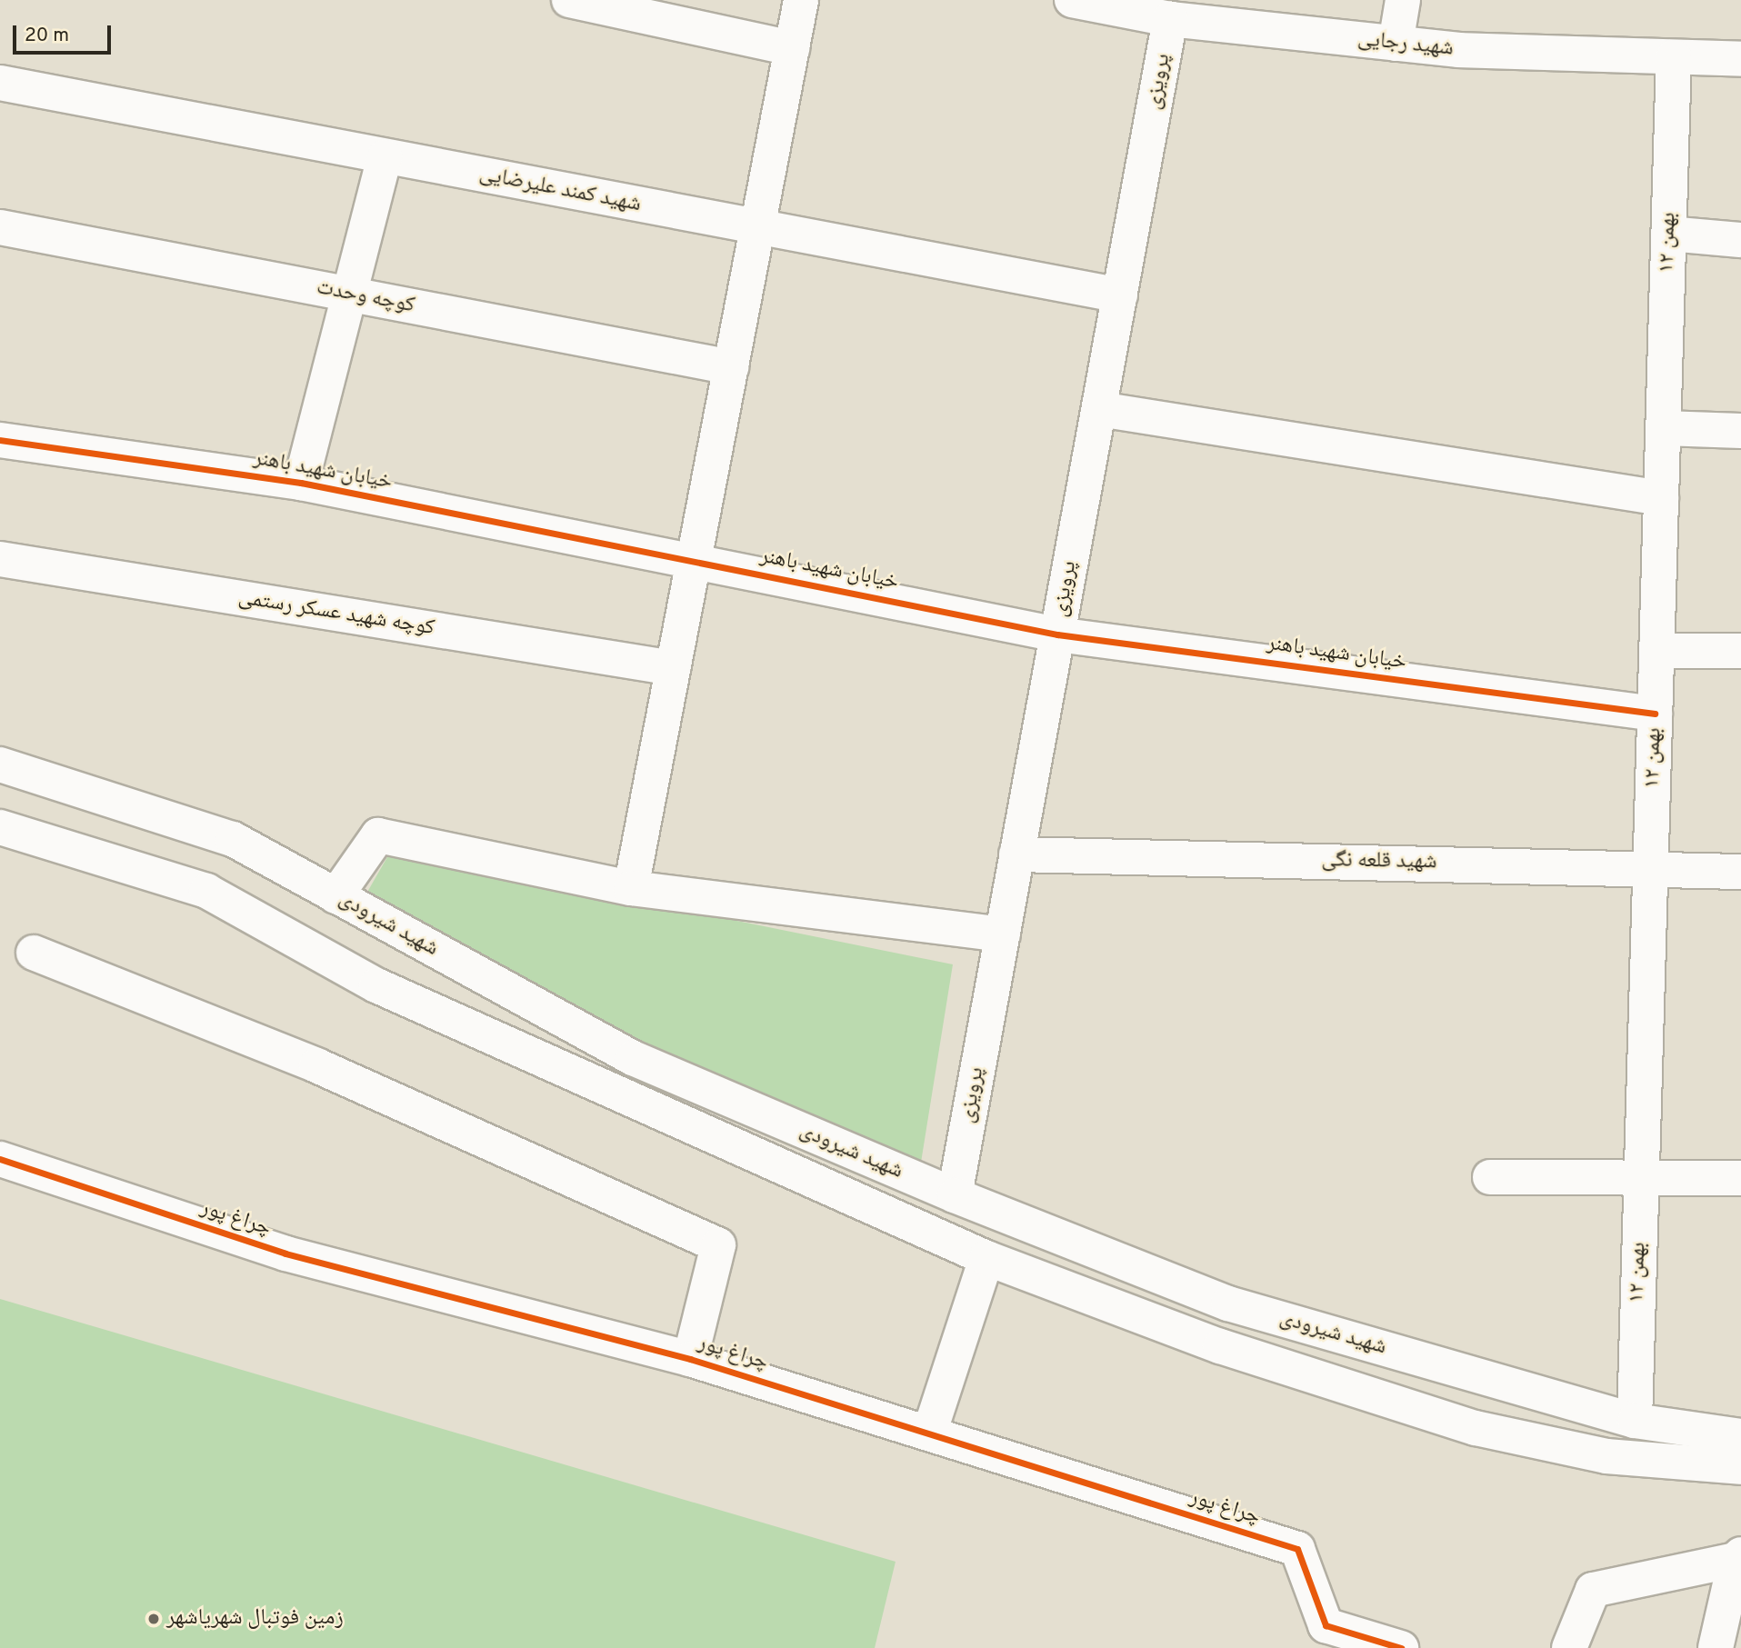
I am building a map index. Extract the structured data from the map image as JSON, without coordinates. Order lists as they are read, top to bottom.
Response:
{
  "streets": {
    "street": [
      "شهید رجایی",
      "پرویزی",
      "شهید کمند علیرضایی",
      "۱۲ بهمن",
      "کوچه وحدت",
      "خیابان شهید باهنر",
      "کوچه شهید عسکر رستمی",
      "شهید قلعه نگی",
      "شهید شیرودی",
      "چراغ پور"
    ]
  },
  "crossings": [
    ["شهید رجایی", "پرویزی"],
    ["شهید رجایی", "۱۲ بهمن"],
    ["پرویزی", "شهید کمند علیرضایی"],
    ["پرویزی", "خیابان شهید باهنر"],
    ["پرویزی", "شهید قلعه نگی"],
    ["پرویزی", "شهید شیرودی"],
    ["۱۲ بهمن", "خیابان شهید باهنر"],
    ["۱۲ بهمن", "شهید قلعه نگی"],
    ["۱۲ بهمن", "شهید شیرودی"]
  ],
  "places": ["زمین فوتبال شهریاشهر"],
  "scale_bar": "20 m"
}
